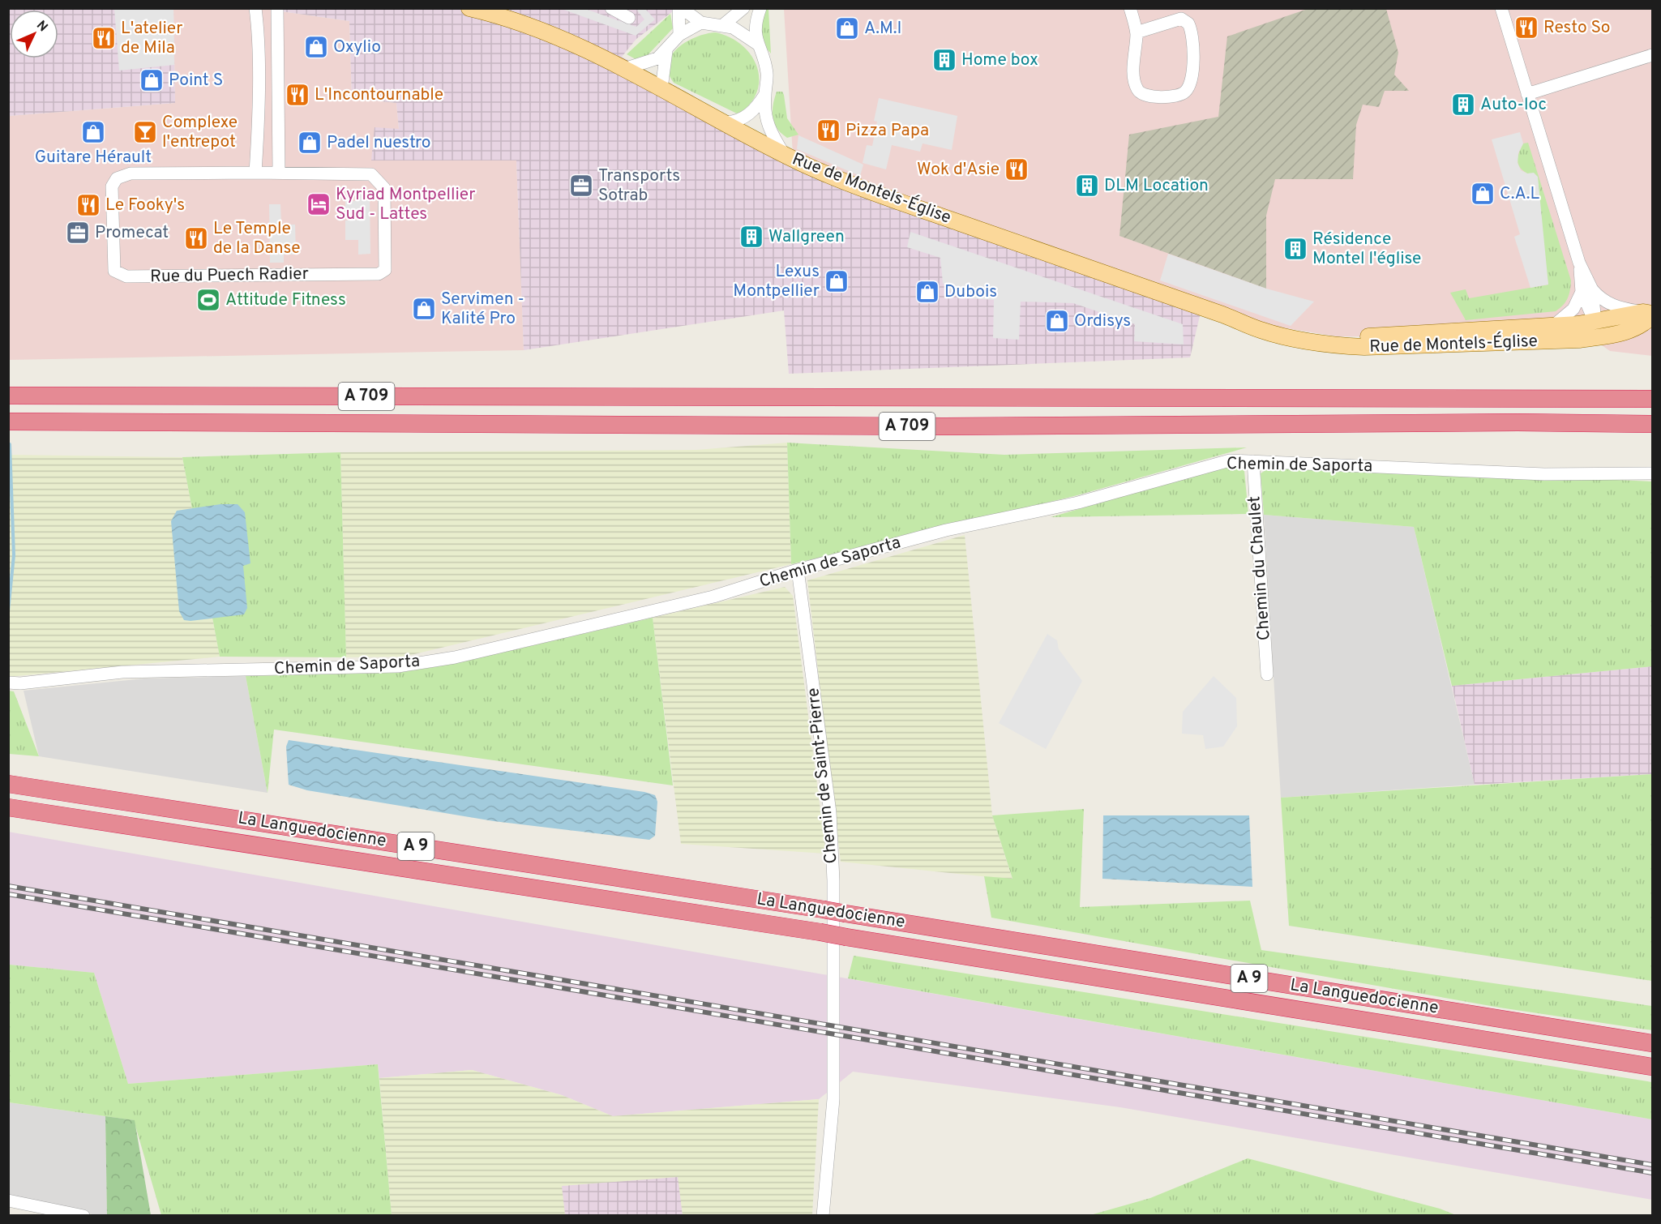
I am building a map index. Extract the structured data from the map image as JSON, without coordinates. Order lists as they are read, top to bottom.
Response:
{
  "streets": {
    "highway": ["A 709", "La Languedocienne", "A 9"],
    "main road": ["Rue de Montels-Église"],
    "street": [
      "Rue du Puech Radier",
      "Chemin de Saporta",
      "Chemin du Chaulet",
      "Chemin de Saint-Pierre"
    ]
  },
  "crossings": [
    ["Chemin de Saporta", "Chemin du Chaulet"],
    ["Chemin de Saporta", "Chemin de Saint-Pierre"]
  ],
  "places": {
    "restaurant": [
      "Resto So",
      "L'atelier de Mila",
      "L'Incontournable",
      "Pizza Papa",
      "Wok d'Asie",
      "Le Fooky's",
      "Le Temple de la Danse"
    ],
    "shop": [
      "A.M.I",
      "Oxylio",
      "Point S",
      "Guitare Hérault",
      "Padel nuestro",
      "C.A.L",
      "Lexus Montpellier",
      "Dubois",
      "Servimen - Kalité Pro",
      "Ordisys"
    ],
    "building": [
      "Home box",
      "Auto-loc",
      "DLM Location",
      "Wallgreen",
      "Résidence Montel l'église"
    ],
    "bar": ["Complexe l'entrepot"],
    "office": ["Transports Sotrab", "Promecat"],
    "hotel": ["Kyriad Montpellier Sud - Lattes"],
    "sports": ["Attitude Fitness"]
  },
  "north": "top right"
}
